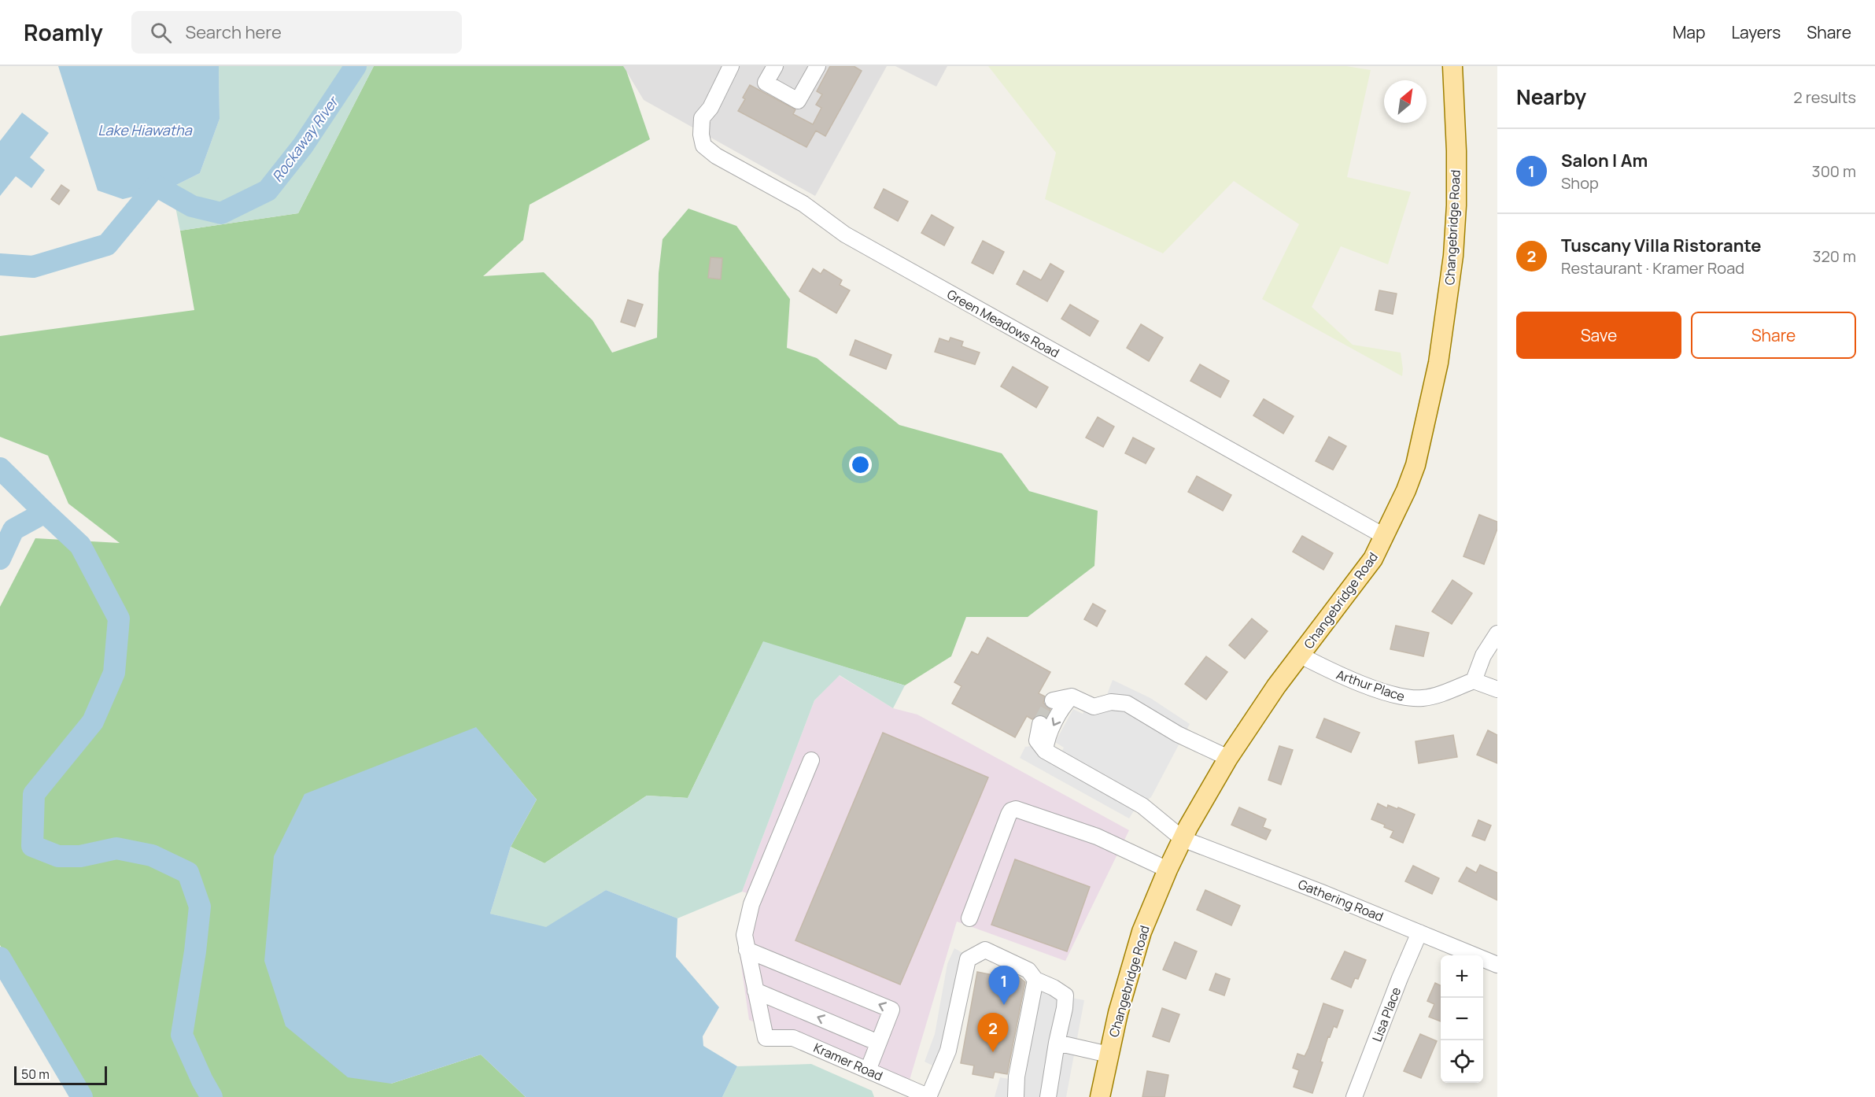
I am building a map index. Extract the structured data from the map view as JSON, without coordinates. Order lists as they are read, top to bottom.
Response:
{
  "streets": {
    "main road": ["Changebridge Road"],
    "street": [
      "Green Meadows Road",
      "Arthur Place",
      "Gathering Road",
      "Lisa Place",
      "Kramer Road"
    ]
  },
  "crossings": [
    ["Changebridge Road", "Green Meadows Road"],
    ["Changebridge Road", "Arthur Place"],
    ["Changebridge Road", "Gathering Road"],
    ["Gathering Road", "Lisa Place"]
  ],
  "water": ["Lake Hiawatha", "Rockaway River"],
  "scale_bar": "50 m",
  "north": "top right",
  "page": {
    "header": "Roamly",
    "search": "Search here",
    "nav": ["Map", "Layers", "Share"],
    "heading": ["Nearby", "2 results"],
    "list": [
      {
        "mark": "1",
        "name": "Salon I Am",
        "note": "Shop",
        "value": "300 m"
      },
      {
        "mark": "2",
        "name": "Tuscany Villa Ristorante",
        "note": "Restaurant · Kramer Road",
        "value": "320 m"
      }
    ],
    "buttons": ["Save", "Share"],
    "map_buttons": ["+", "−"],
    "pins": ["1", "2"],
    "scale": "50 m"
  }
}
